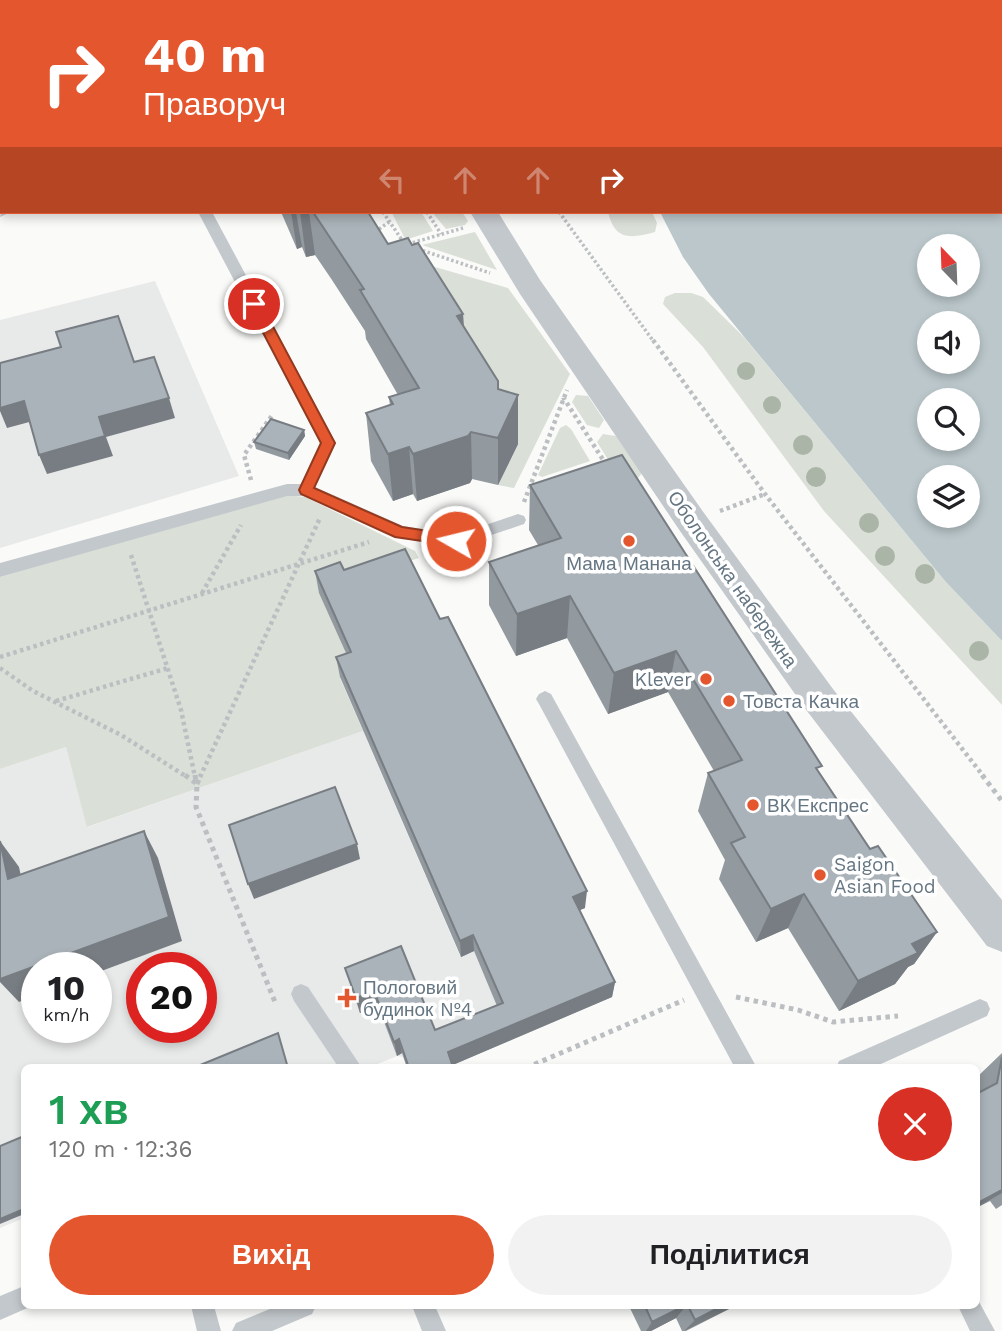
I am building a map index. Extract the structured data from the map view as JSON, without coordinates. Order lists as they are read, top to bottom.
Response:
{
  "streets": {
    "street": ["Оболонська набережна"]
  },
  "places": {
    "other": [
      "Мама Манана",
      "Klever",
      "Товста Качка",
      "ВК Експрес",
      "Saigon Asian Food"
    ],
    "health": ["Пологовий будинок №4"]
  },
  "north": "top left",
  "page": {
    "turn": ["40 m", "Праворуч"],
    "speed": "10 km/h",
    "limit": "20",
    "heading": ["1 хв", "120 m · 12:36"],
    "buttons": ["Вихід", "Поділитися"]
  }
}
